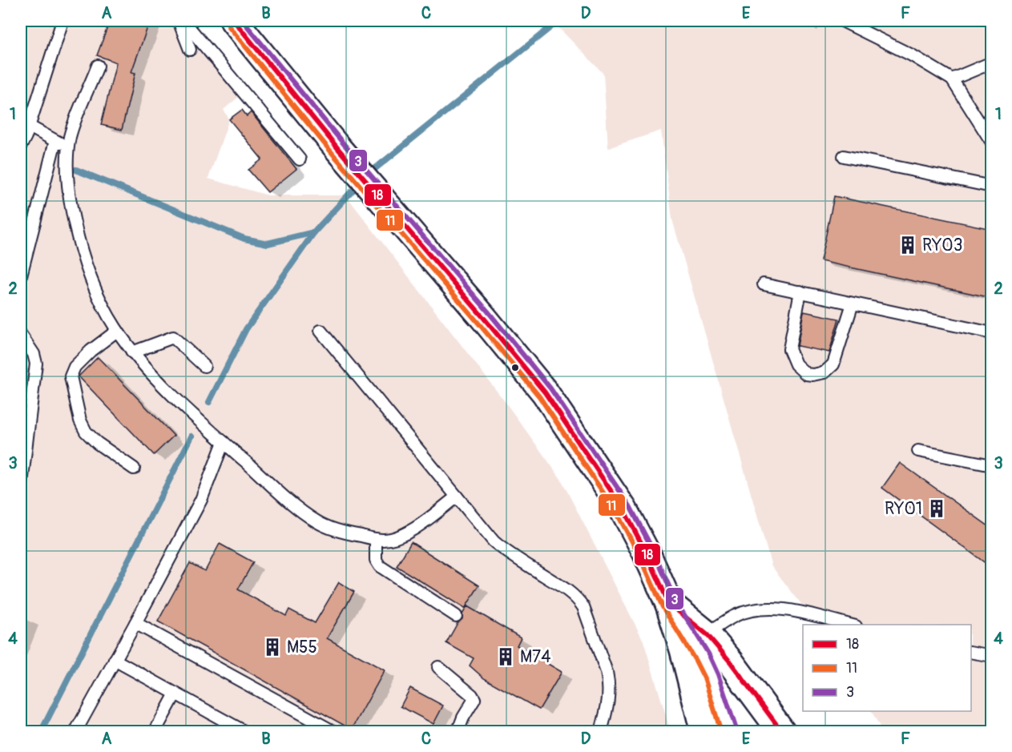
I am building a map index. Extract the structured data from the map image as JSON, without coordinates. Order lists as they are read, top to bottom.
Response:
{
  "places": {
    "building": [
      "RY03",
      "RY01",
      "M55",
      "M74"
    ]
  },
  "lines": ["transit line 18", "transit line 3", "transit line 11"],
  "legend": ["18", "11", "3"],
  "grid": {
    "columns": [
      "A",
      "B",
      "C",
      "D",
      "E",
      "F"
    ],
    "rows": [
      "1",
      "2",
      "3",
      "4"
    ]
  }
}
